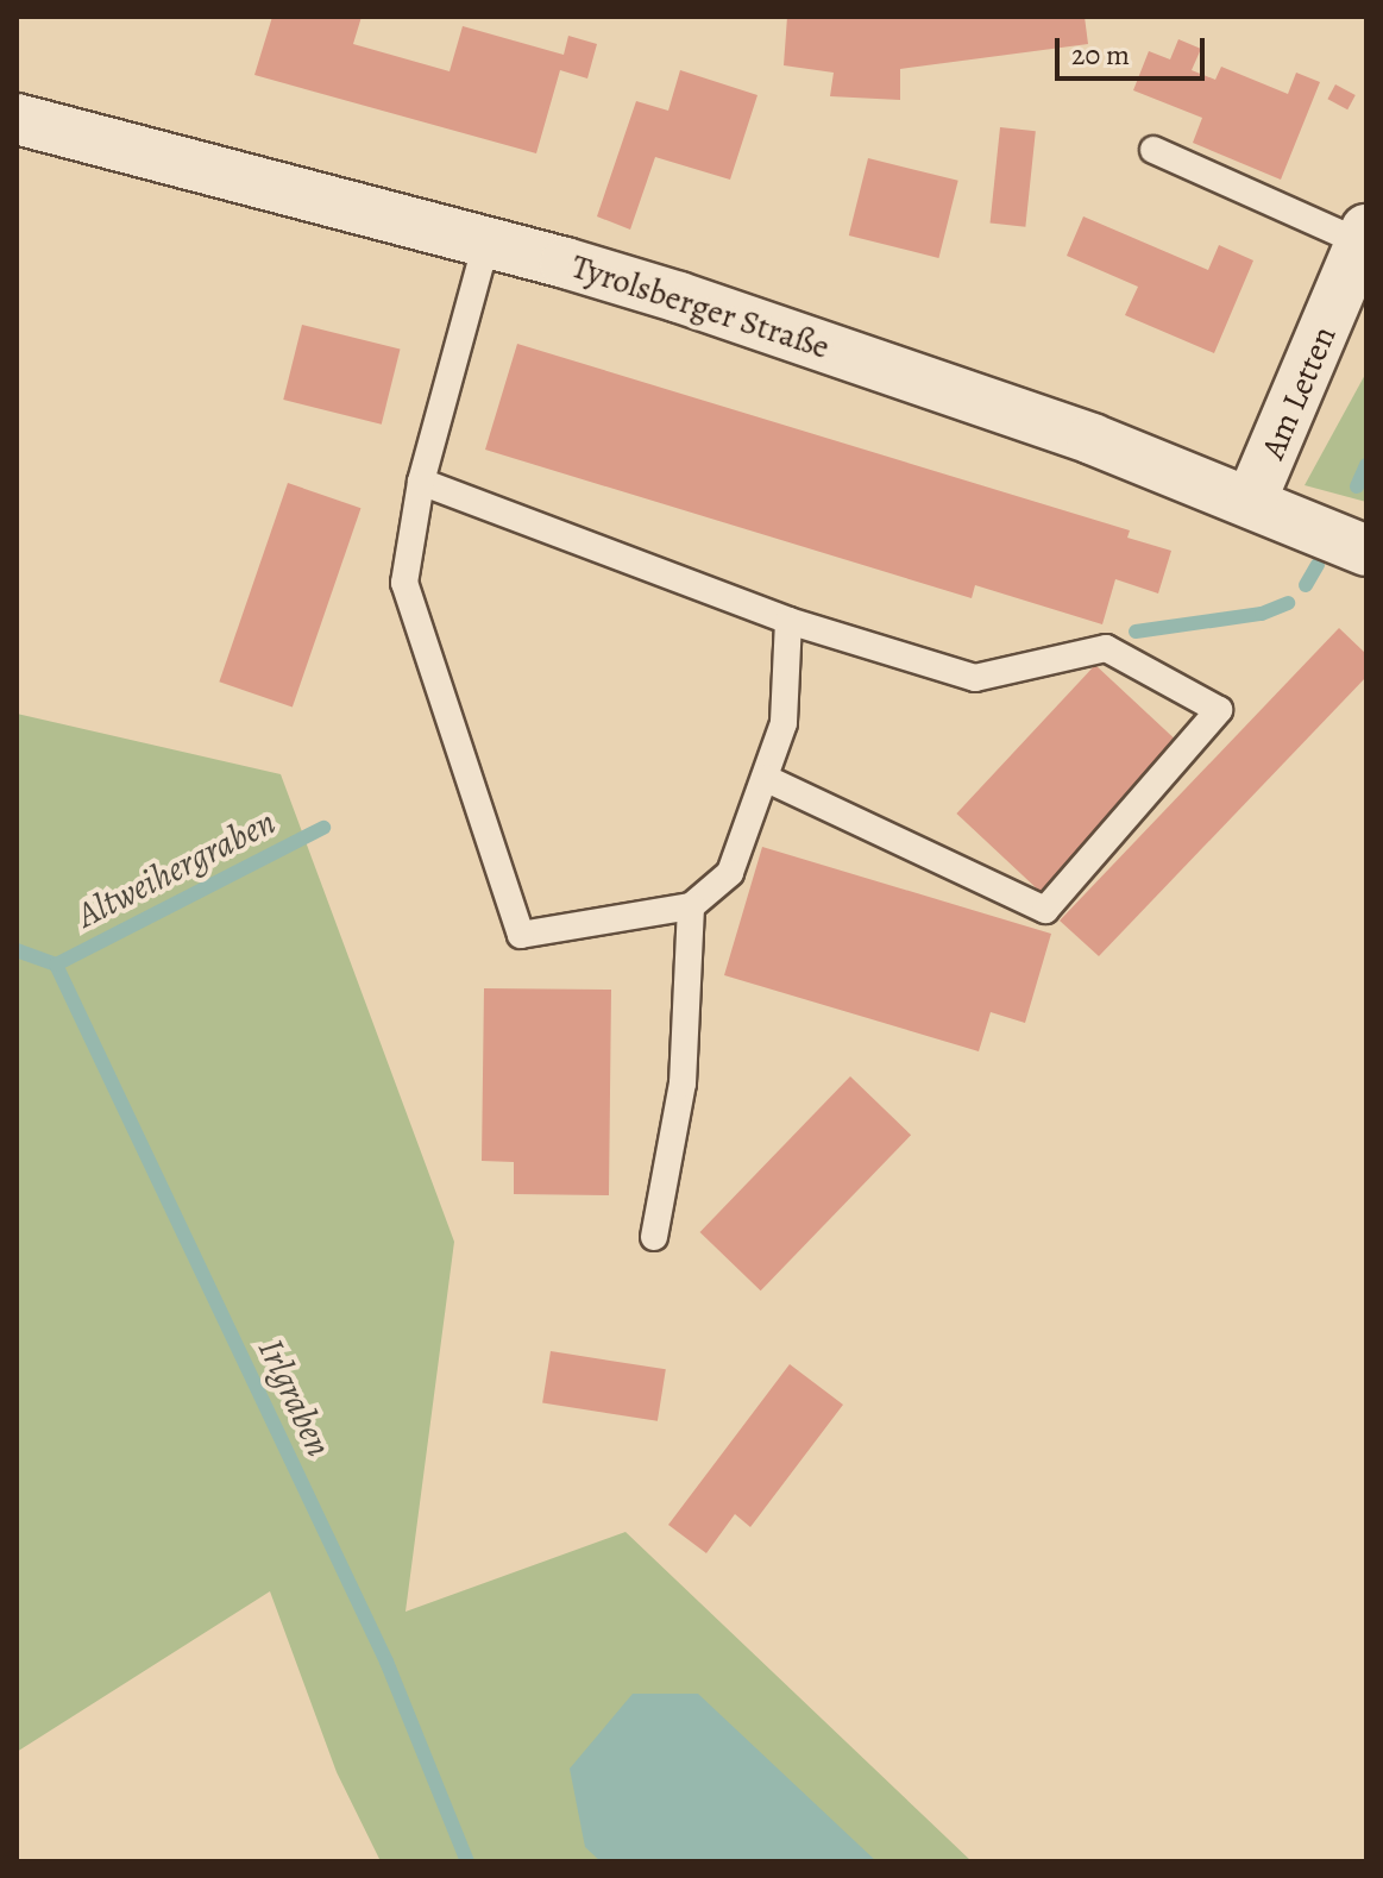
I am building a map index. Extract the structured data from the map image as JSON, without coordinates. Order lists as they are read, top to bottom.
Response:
{
  "streets": {
    "street": ["Tyrolsberger Straße", "Am Letten"]
  },
  "crossings": [
    ["Tyrolsberger Straße", "Am Letten"]
  ],
  "water": ["Altweihergraben", "Irlgraben"],
  "scale_bar": "20 m"
}
